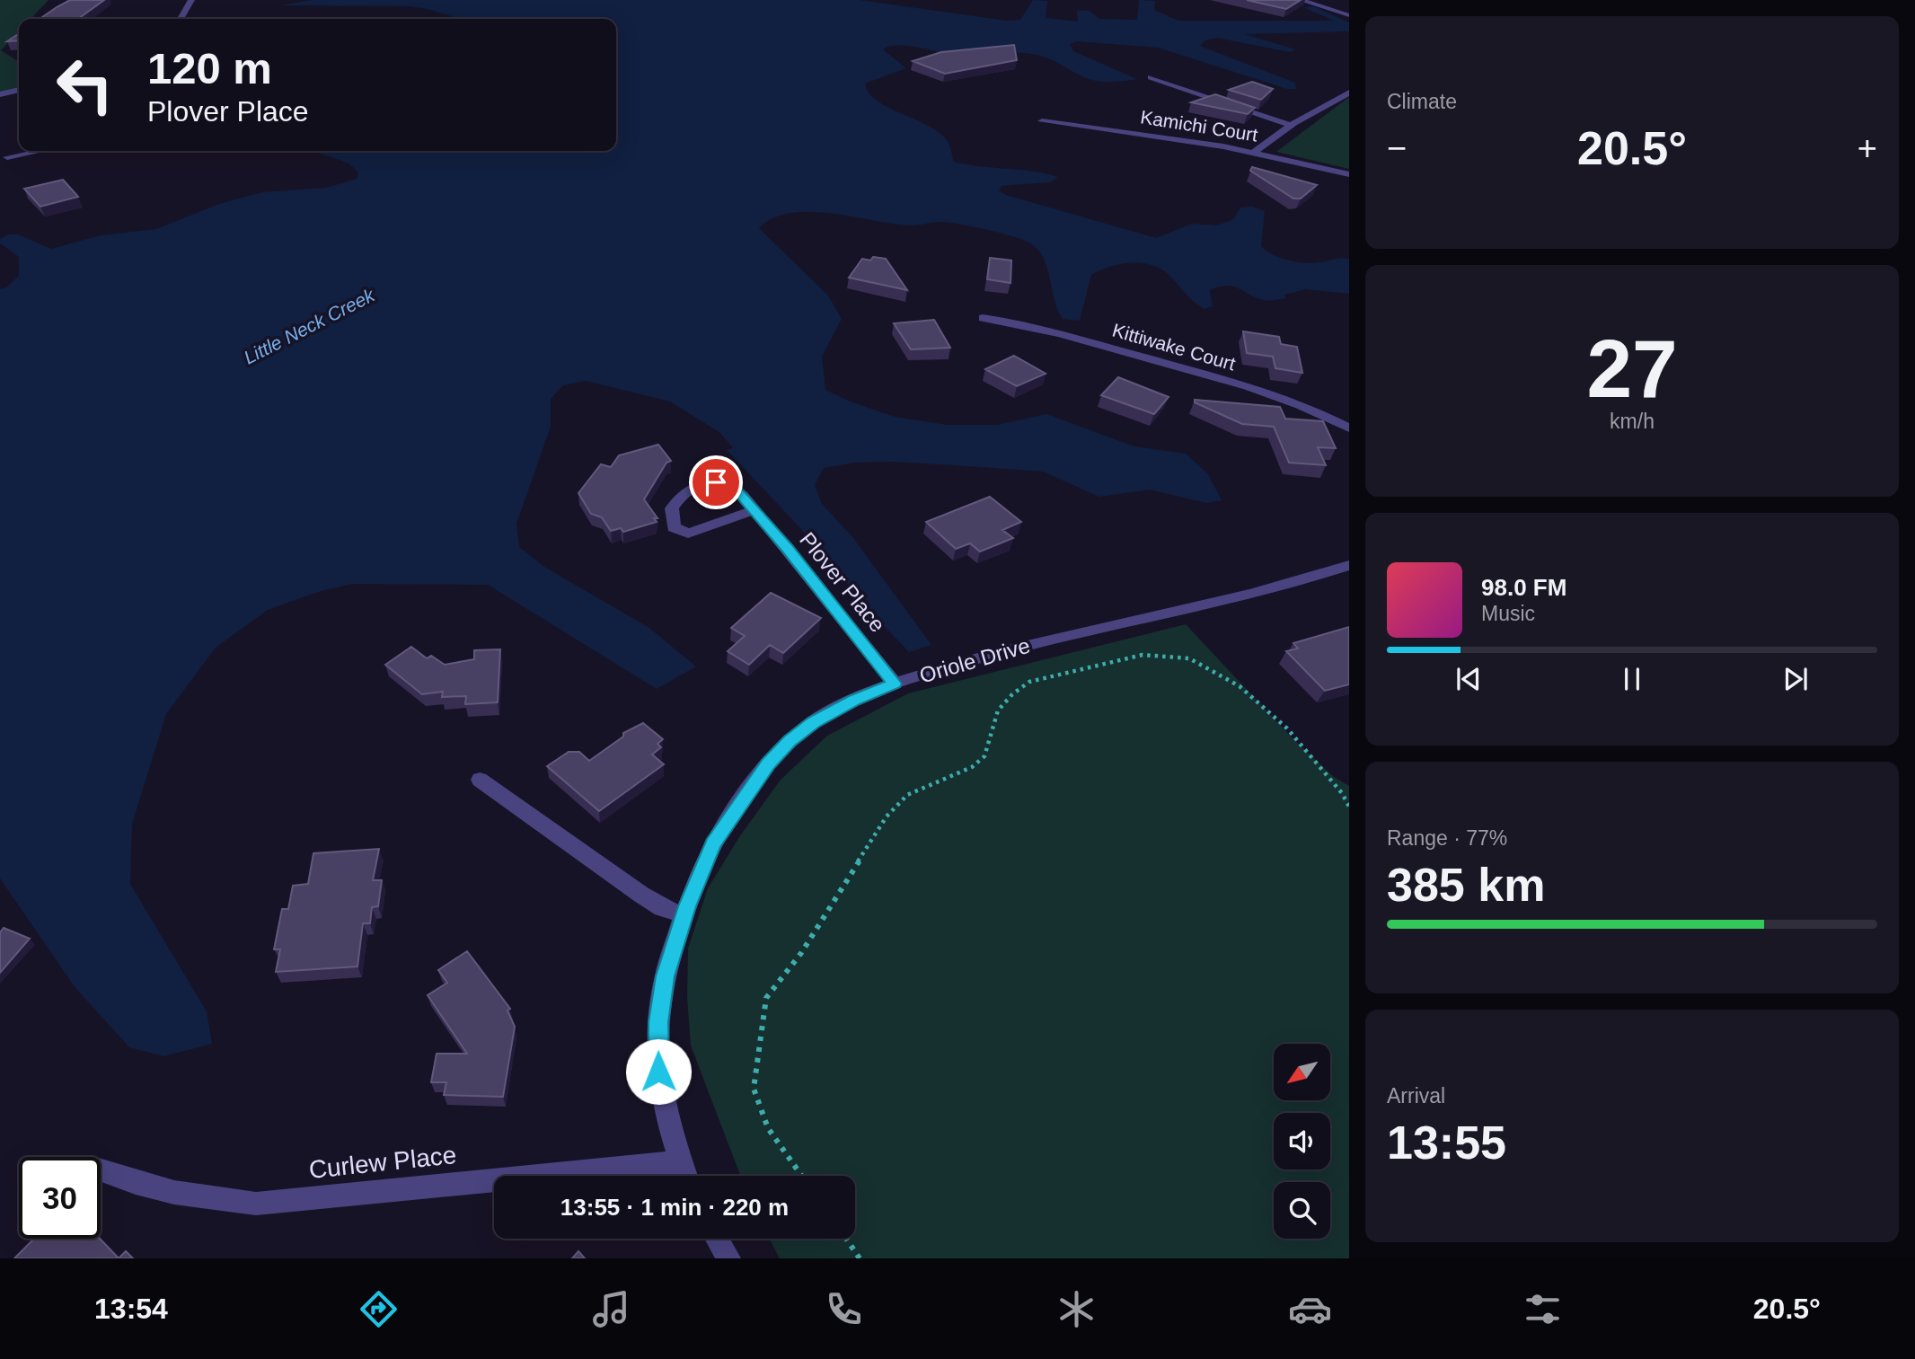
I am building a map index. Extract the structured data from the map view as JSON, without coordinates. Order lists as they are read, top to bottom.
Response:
{
  "streets": {
    "street": [
      "Kamichi Court",
      "Kittiwake Court",
      "Plover Place",
      "Oriole Drive",
      "Curlew Place"
    ]
  },
  "crossings": [
    ["Plover Place", "Oriole Drive"],
    ["Oriole Drive", "Curlew Place"]
  ],
  "water": ["Little Neck Creek"],
  "north": "bottom left",
  "page": {
    "tile": [
      "Climate",
      ["27", "km/h"],
      ["Range · 77%", "385 km"],
      ["Arrival", "13:55"]
    ],
    "turn": ["120 m", "Plover Place"],
    "heat": ["−", "20.5°", "+"],
    "song": ["98.0 FM", "Music"],
    "limit": "30",
    "trip": "13:55 · 1 min · 220 m",
    "tabs": ["13:54", "20.5°"]
  }
}
